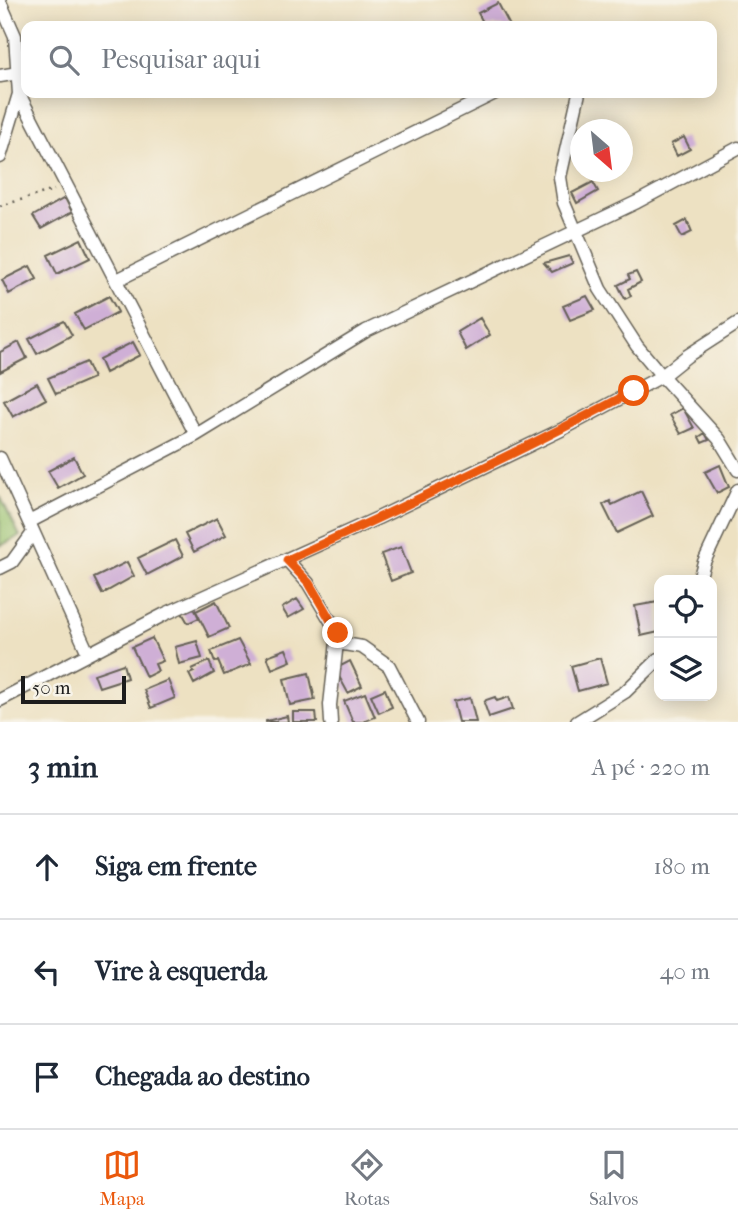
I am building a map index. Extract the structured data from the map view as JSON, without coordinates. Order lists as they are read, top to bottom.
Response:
{
  "scale_bar": "50 m",
  "north": "bottom right",
  "page": {
    "search": "Pesquisar aqui",
    "scale": "50 m",
    "heading": ["3 min", "A pé · 220 m"],
    "list": [
      ["Siga em frente", "180 m"],
      ["Vire à esquerda", "40 m"],
      "Chegada ao destino"
    ],
    "nav": ["Mapa", "Rotas", "Salvos"]
  }
}
